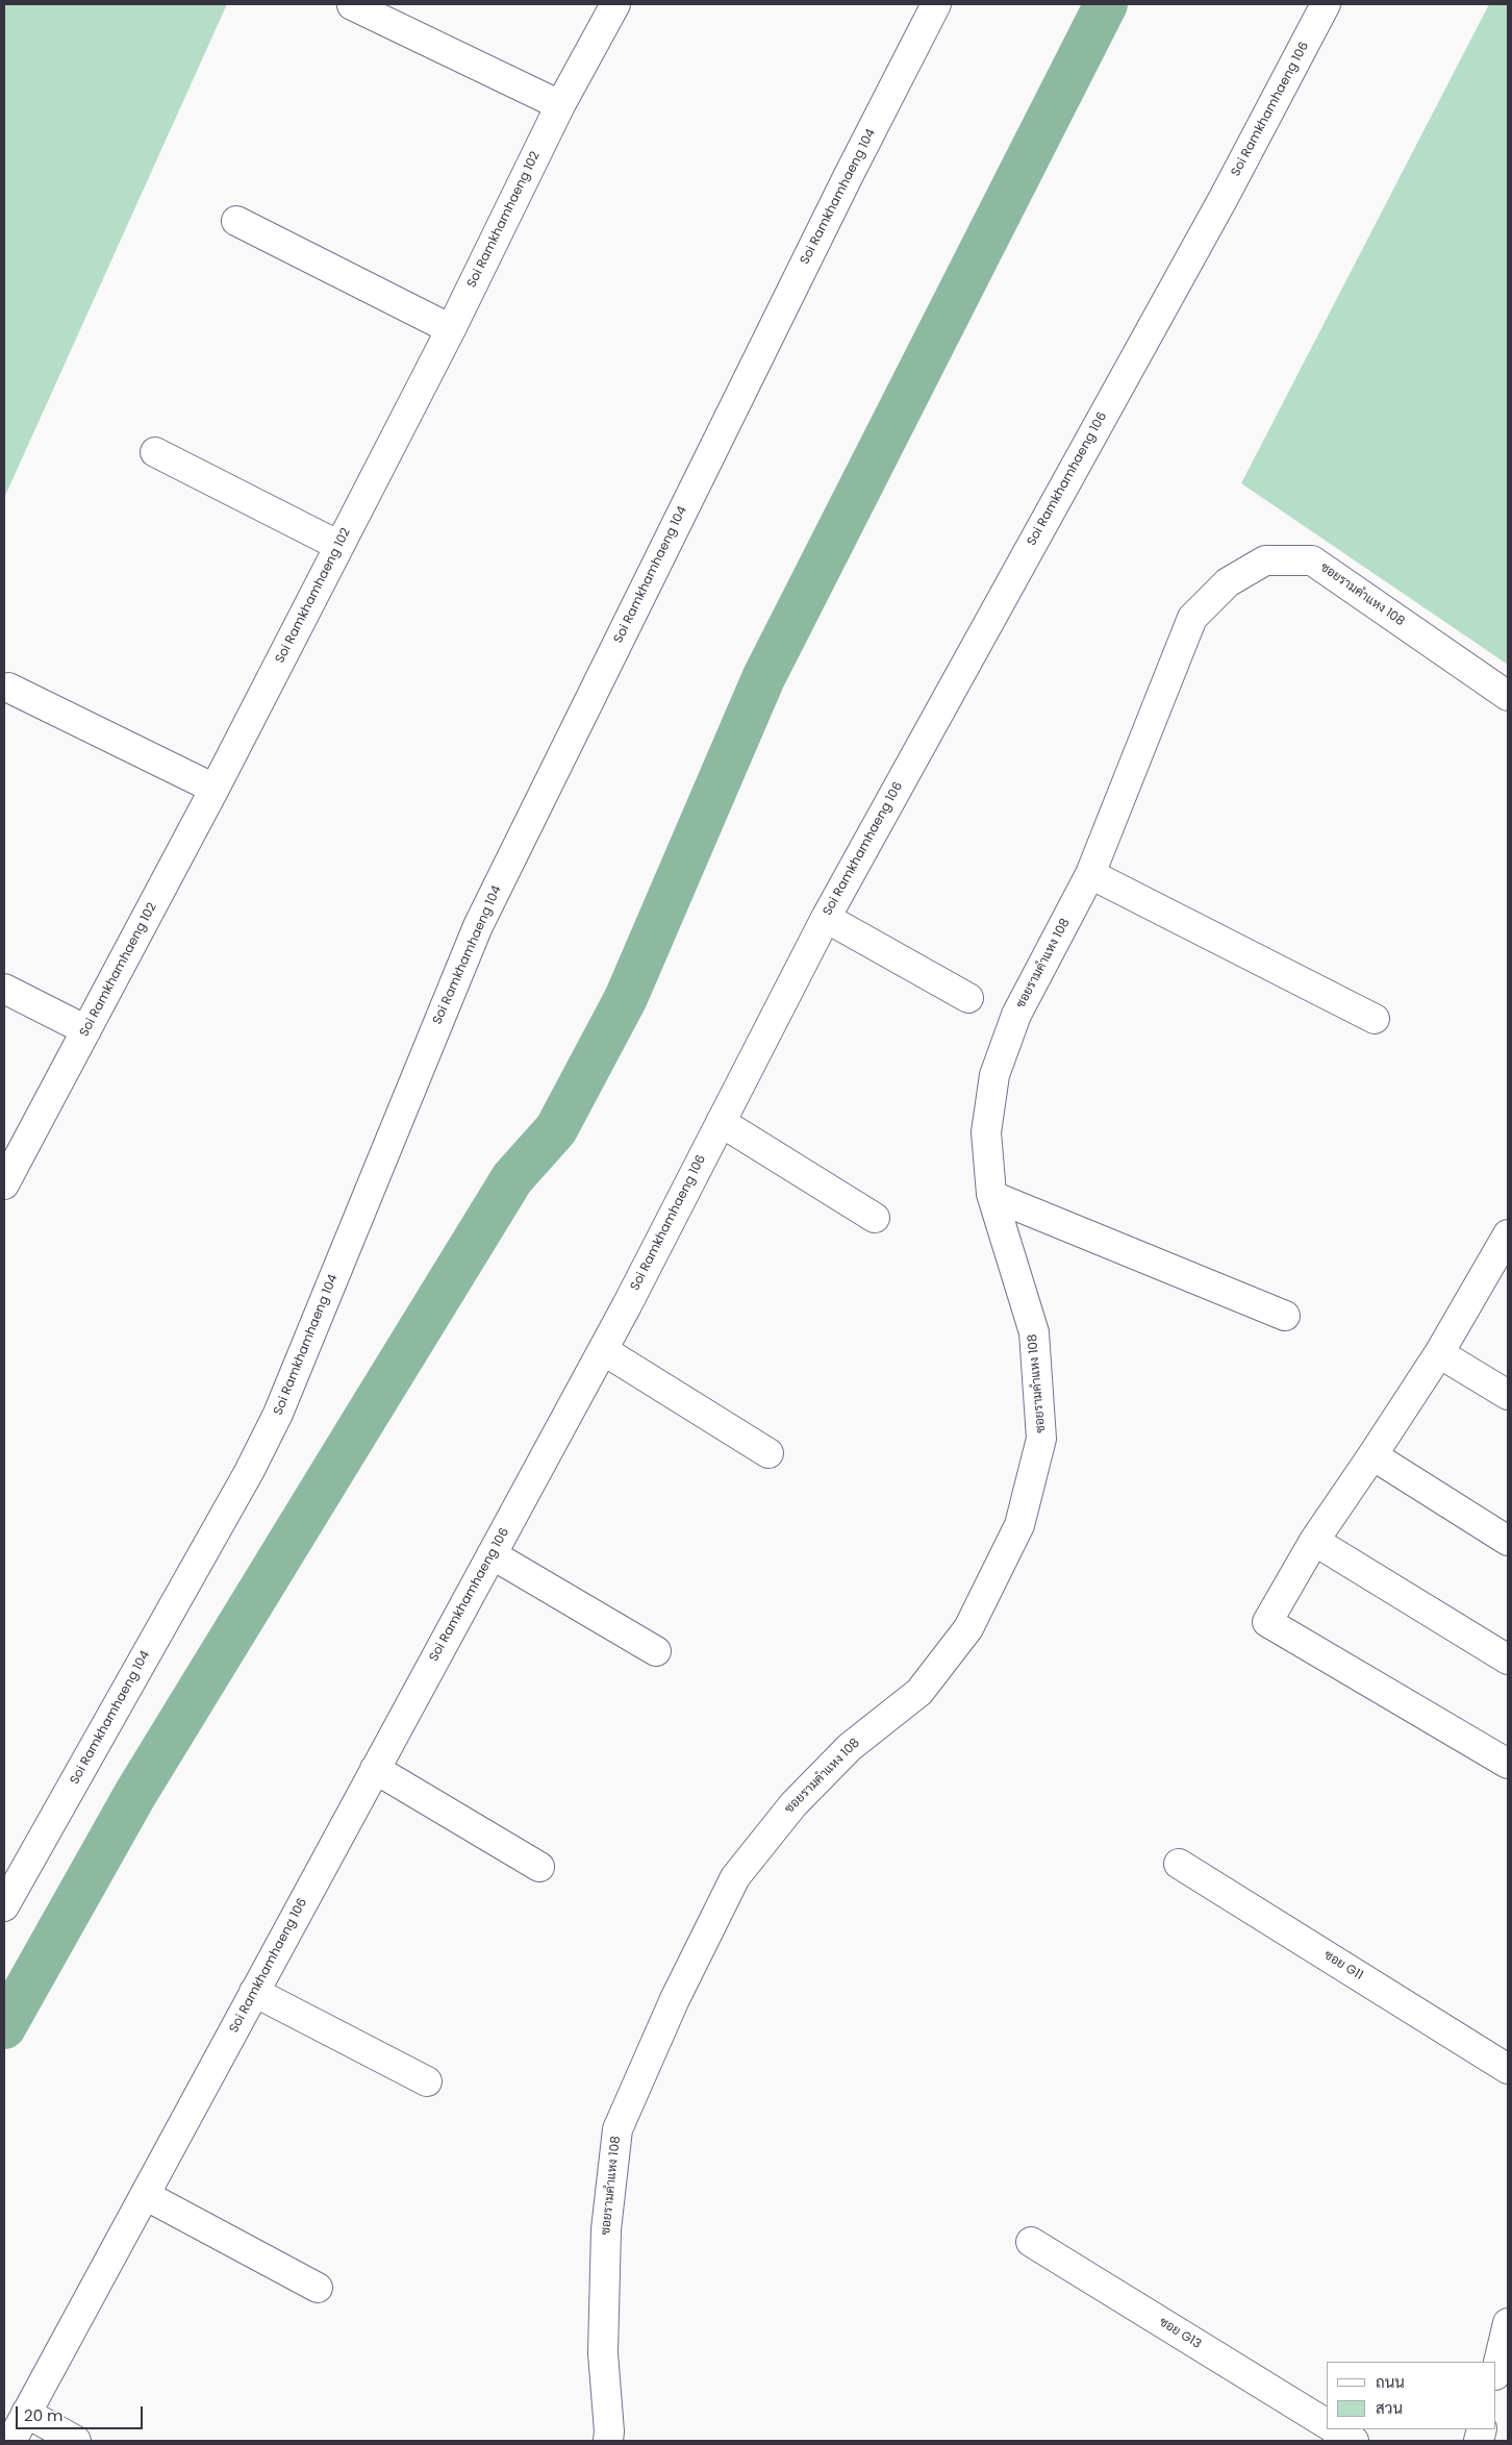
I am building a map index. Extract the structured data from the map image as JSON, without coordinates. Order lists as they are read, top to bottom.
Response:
{
  "streets": {
    "street": [
      "Soi Ramkhamhaeng 106",
      "Soi Ramkhamhaeng 104",
      "Soi Ramkhamhaeng 102",
      "ซอยรามคำแหง 108",
      "ซอย G11",
      "ซอย G13"
    ]
  },
  "legend": ["ถนน", "สวน"],
  "scale_bar": "20 m"
}
